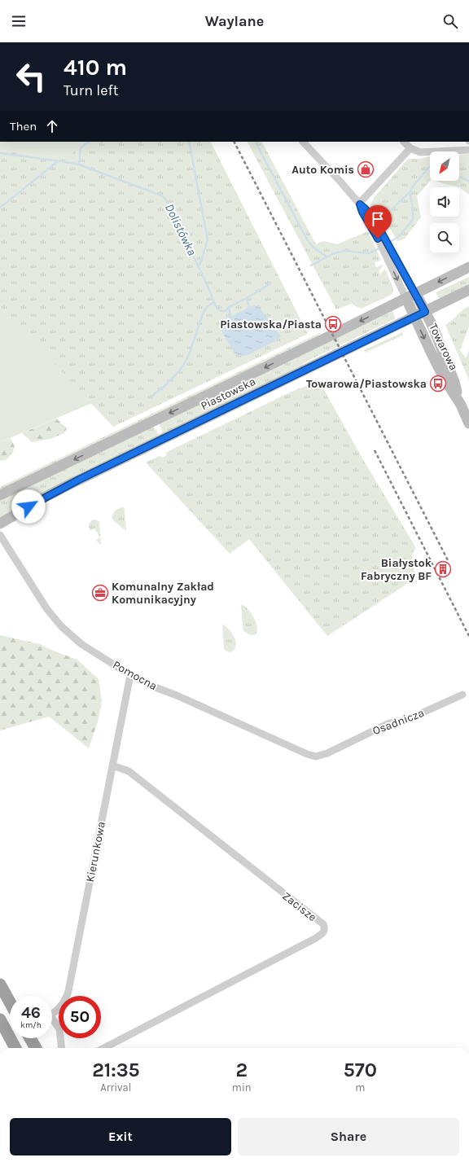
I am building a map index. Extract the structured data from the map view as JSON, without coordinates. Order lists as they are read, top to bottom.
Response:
{
  "streets": {
    "main road": ["Towarowa", "Piastowska"],
    "street": [
      "Pomocna",
      "Osadnicza",
      "Kierunkowa",
      "Zacisze"
    ]
  },
  "crossings": [
    ["Towarowa", "Piastowska"],
    ["Pomocna", "Osadnicza"],
    ["Pomocna", "Kierunkowa"],
    ["Kierunkowa", "Zacisze"]
  ],
  "water": ["Dolistówka"],
  "places": {
    "shop": ["Auto Komis"],
    "bus stop": ["Piastowska/Piasta", "Towarowa/Piastowska"],
    "building": ["Białystok Fabryczny BF"],
    "office": ["Komunalny Zakład Komunikacyjny"]
  },
  "north": "bottom left",
  "page": {
    "header": "Waylane",
    "turn": ["410 m", "Turn left"],
    "then": "Then",
    "speed": "46 km/h",
    "limit": "50",
    "eta": [
      "21:35",
      "Arrival",
      "2",
      "min",
      "570",
      "m"
    ],
    "buttons": ["Exit", "Share"]
  }
}
